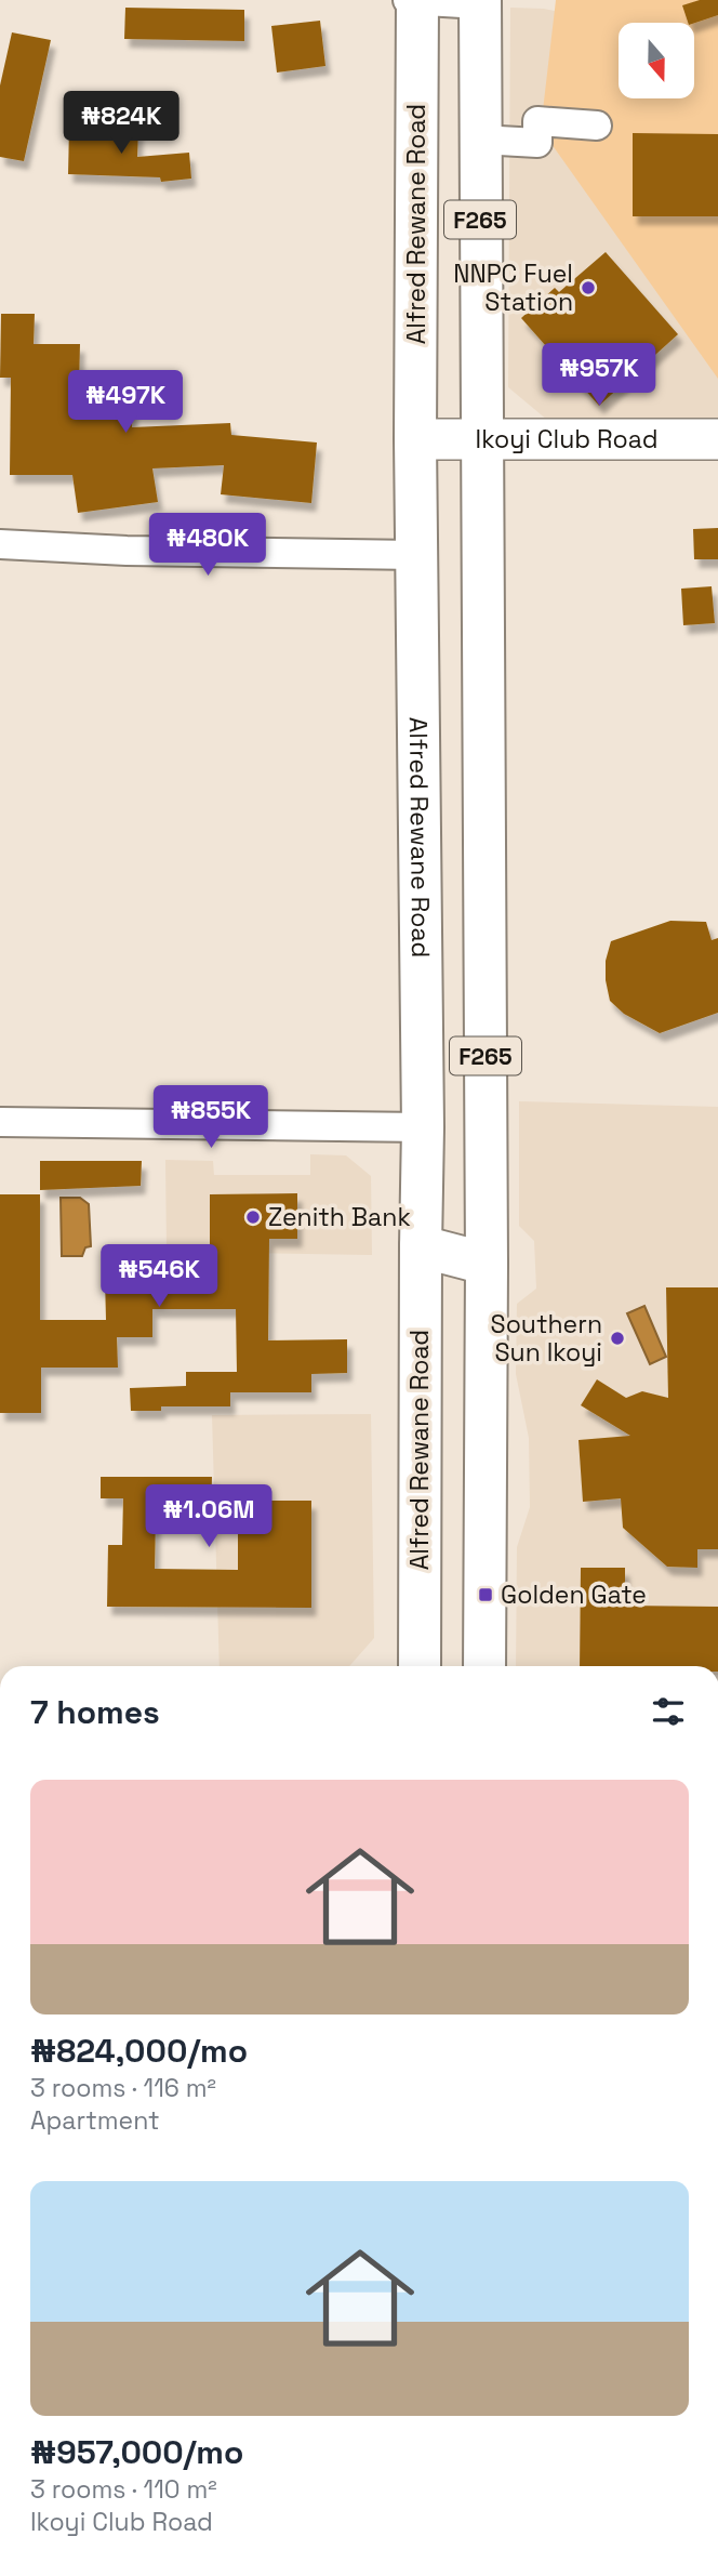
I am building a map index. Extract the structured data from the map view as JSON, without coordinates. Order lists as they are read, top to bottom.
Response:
{
  "streets": {
    "main road": ["F265", "Alfred Rewane Road", "Ikoyi Club Road"]
  },
  "crossings": [
    ["F265", "Ikoyi Club Road"],
    ["Alfred Rewane Road", "Ikoyi Club Road"]
  ],
  "places": {
    "other": ["NNPC Fuel Station", "Zenith Bank", "Southern Sun Ikoyi"],
    "transit": ["Golden Gate"]
  },
  "north": "bottom",
  "page": {
    "price": [
      "₦824K",
      "₦957K",
      "₦497K",
      "₦480K",
      "₦855K",
      "₦546K",
      "₦1.06M"
    ],
    "heading": "7 homes",
    "list": [
      {
        "name": "₦824,000/mo",
        "note": "3 rooms · 116 m² · Apartment"
      },
      {
        "name": "₦957,000/mo",
        "note": "3 rooms · 110 m² · Ikoyi Club Road"
      }
    ]
  }
}
